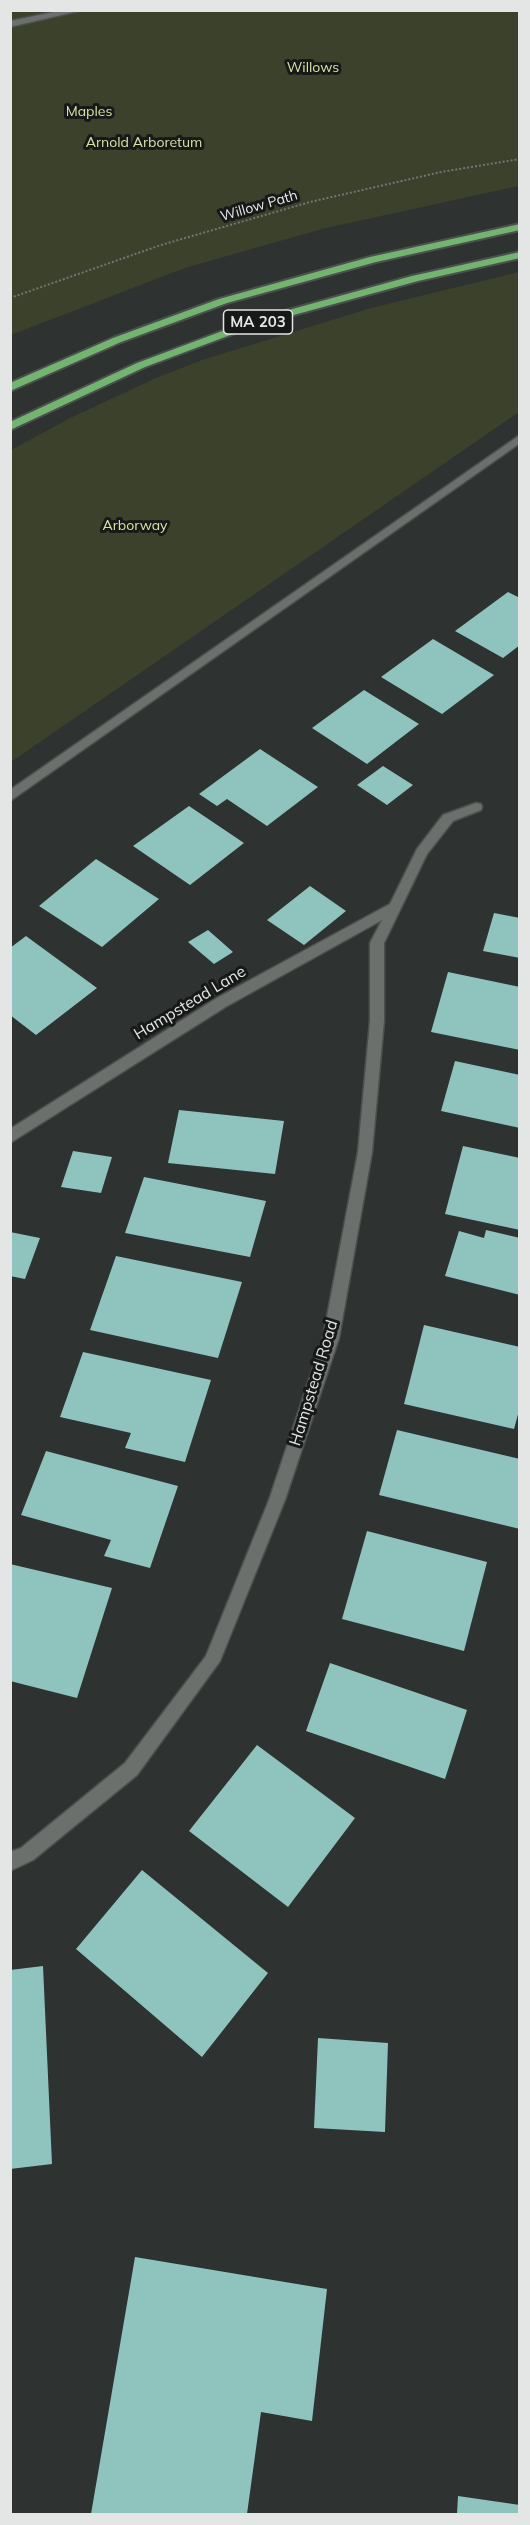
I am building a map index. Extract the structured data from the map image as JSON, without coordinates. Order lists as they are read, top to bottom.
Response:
{
  "streets": {
    "highway": ["MA 203"],
    "street": ["Hampstead Lane", "Hampstead Road"],
    "path": ["Willow Path"]
  },
  "crossings": [
    ["Hampstead Lane", "Hampstead Road"]
  ],
  "parks": [
    "Willows",
    "Maples",
    "Arnold Arboretum",
    "Arborway"
  ]
}
